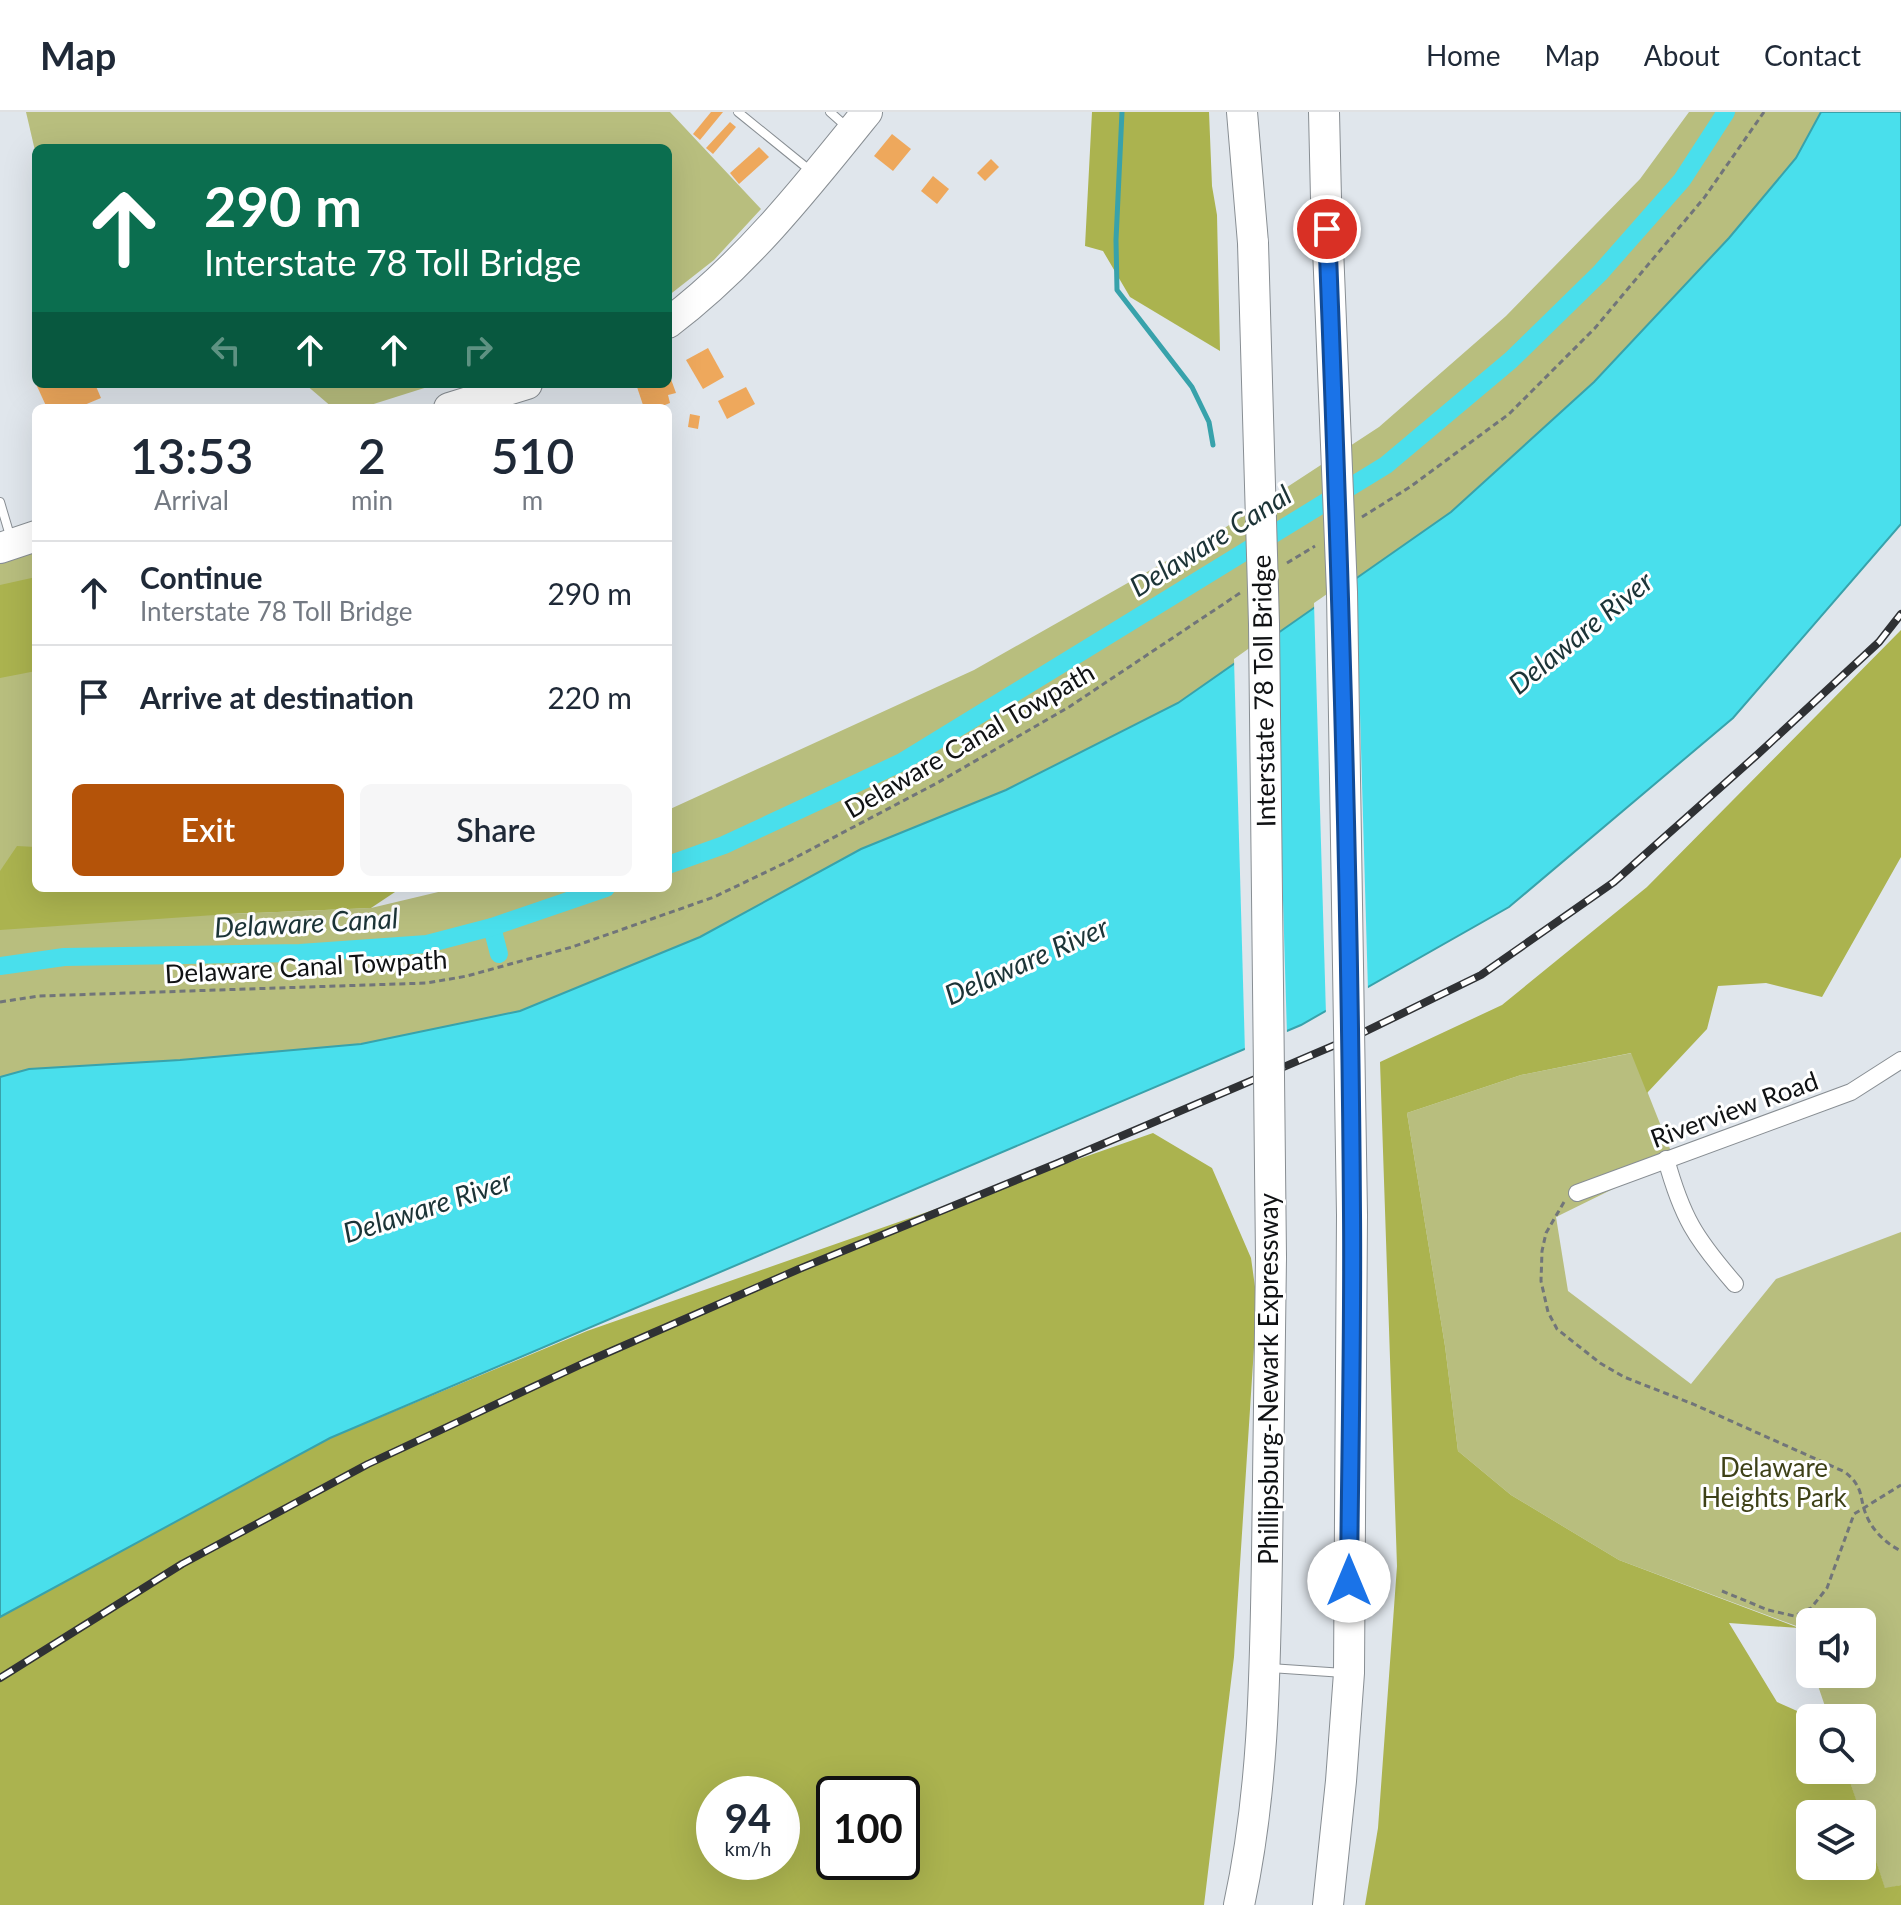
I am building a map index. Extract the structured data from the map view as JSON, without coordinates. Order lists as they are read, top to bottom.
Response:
{
  "streets": {
    "highway": ["Interstate 78 Toll Bridge", "Phillipsburg-Newark Expressway"],
    "street": ["Riverview Road"],
    "path": ["Delaware Canal Towpath"]
  },
  "crossings": [
    ["Interstate 78 Toll Bridge", "Phillipsburg-Newark Expressway"]
  ],
  "water": ["Delaware Canal", "Delaware River"],
  "parks": ["Delaware Heights Park"],
  "page": {
    "header": "Map",
    "nav": [
      "Home",
      "Map",
      "About",
      "Contact"
    ],
    "turn": ["290 m", "Interstate 78 Toll Bridge"],
    "eta": [
      "13:53",
      "Arrival",
      "2",
      "min",
      "510",
      "m"
    ],
    "list": [
      {
        "name": "Continue",
        "note": "Interstate 78 Toll Bridge",
        "value": "290 m"
      },
      {
        "name": "Arrive at destination",
        "value": "220 m"
      }
    ],
    "buttons": ["Exit", "Share"],
    "speed": "94 km/h",
    "limit": "100"
  }
}
